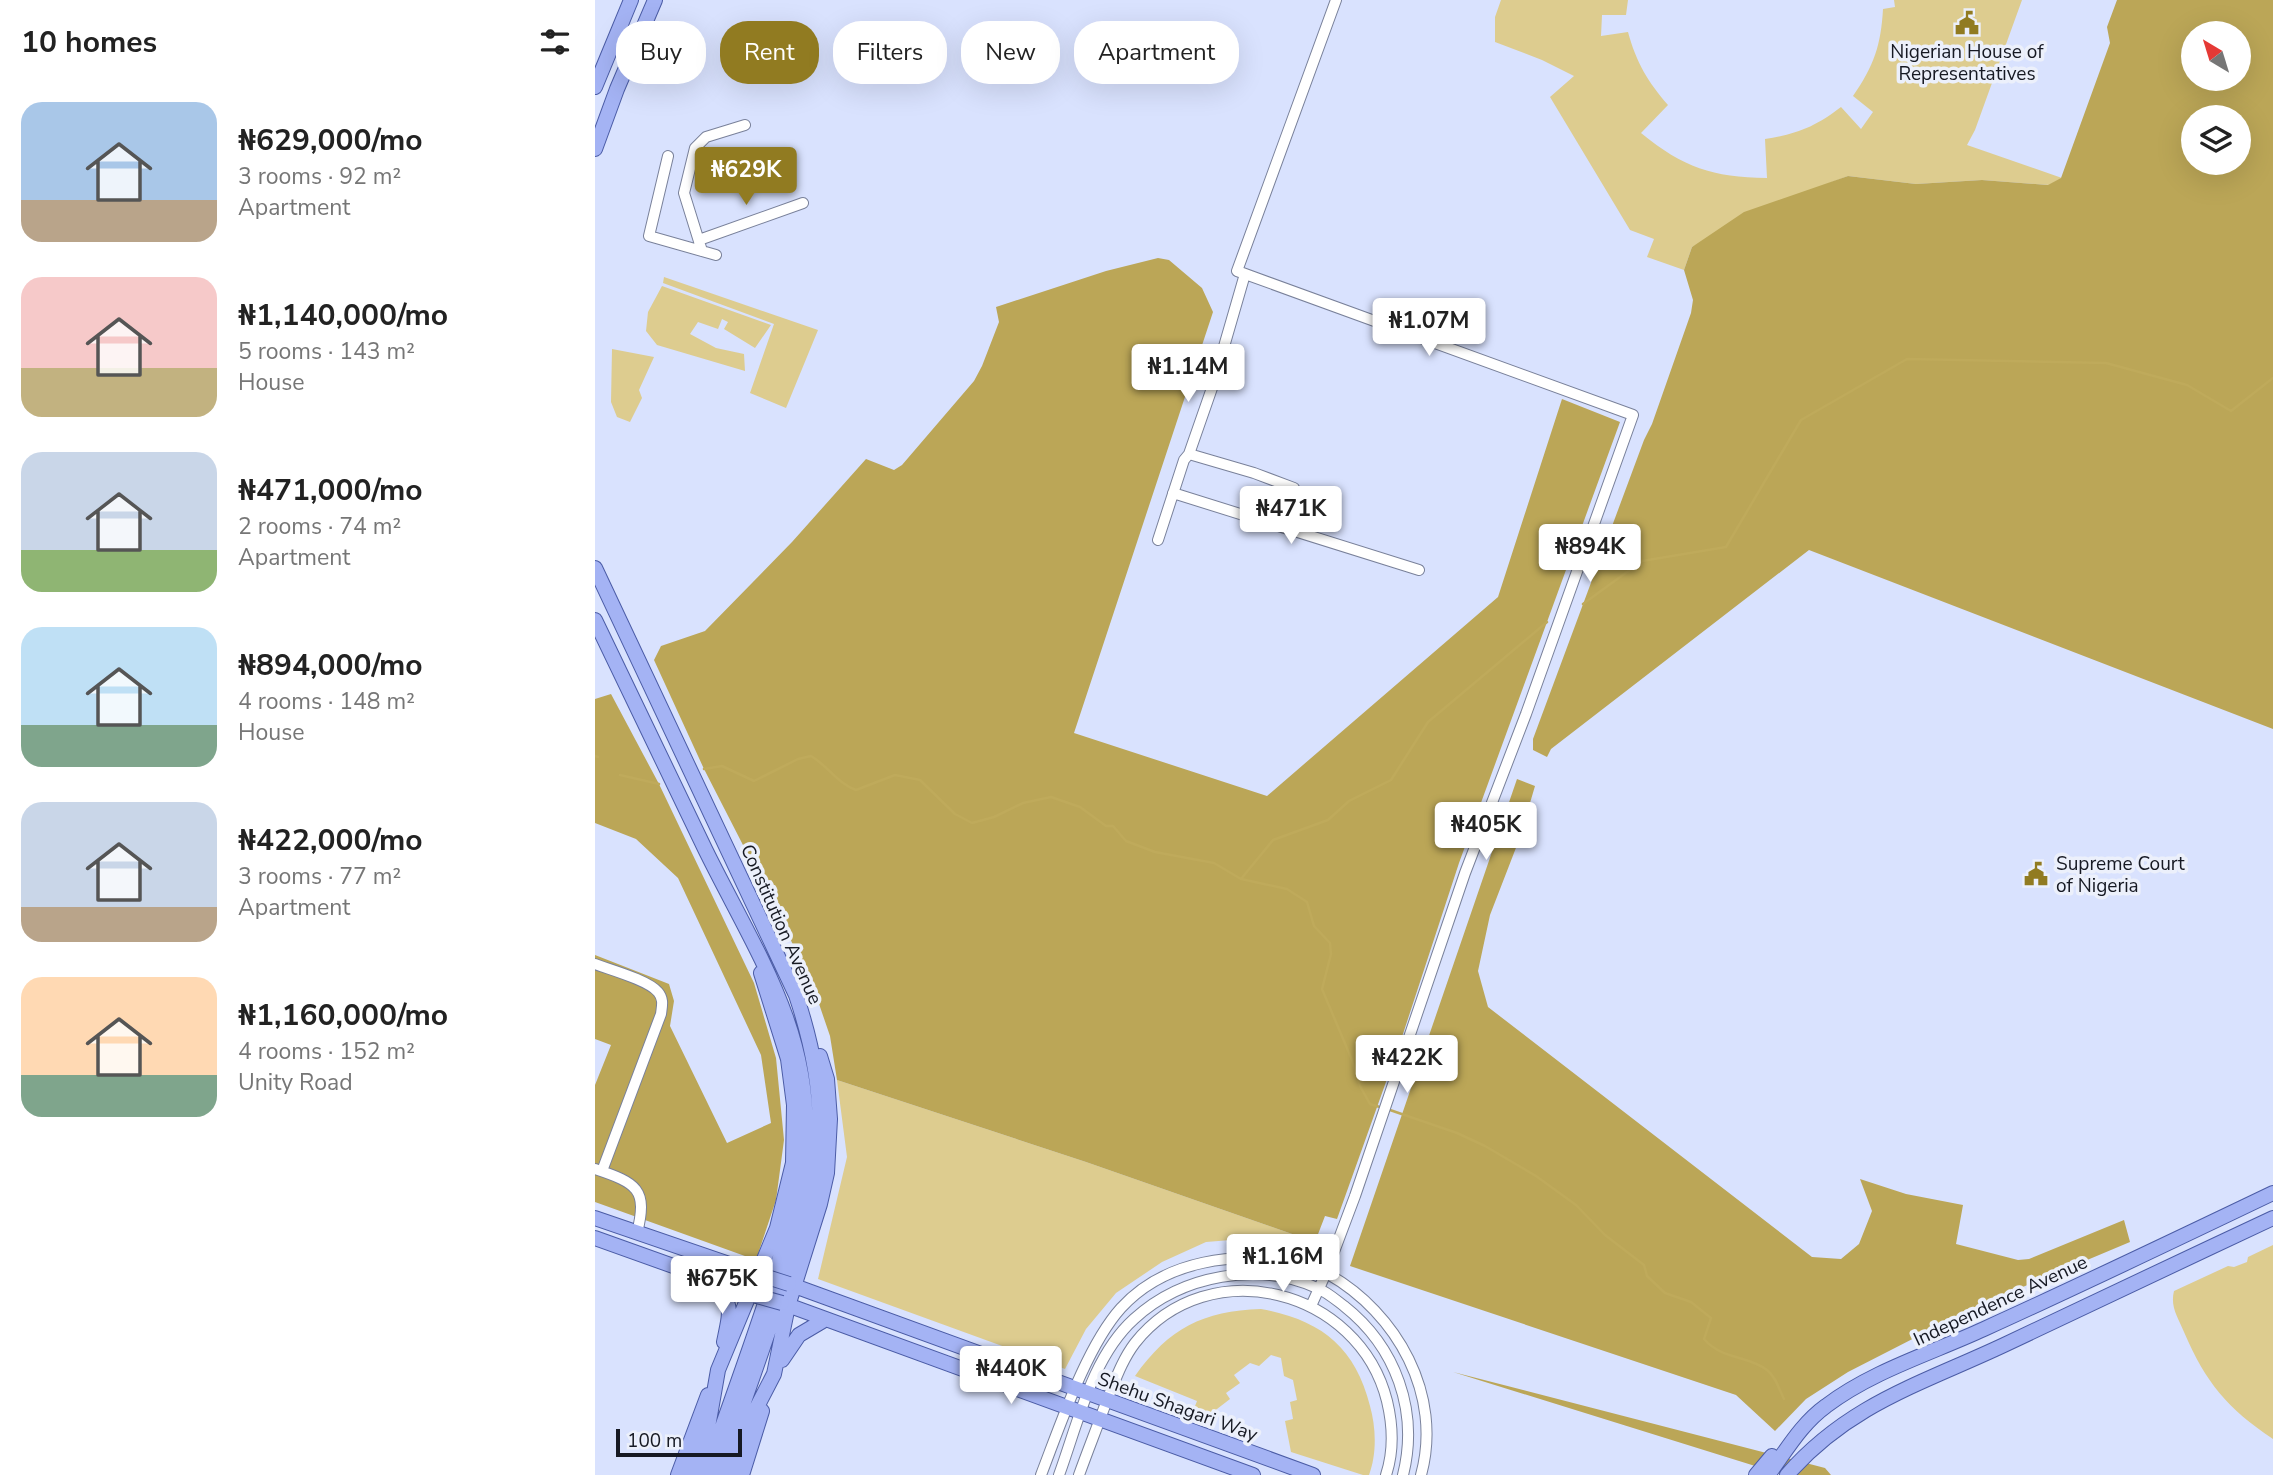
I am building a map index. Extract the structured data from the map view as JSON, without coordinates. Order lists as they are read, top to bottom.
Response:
{
  "streets": {
    "main road": ["Constitution Avenue", "Independence Avenue", "Shehu Shagari Way"]
  },
  "places": {
    "public building": ["Nigerian House of Representatives", "Supreme Court of Nigeria"]
  },
  "scale_bar": "100 m",
  "north": "top left",
  "page": {
    "heading": "10 homes",
    "chip": [
      "Buy",
      "Rent",
      "Filters",
      "New",
      "Apartment"
    ],
    "list": [
      {
        "name": "₦629,000/mo",
        "note": "3 rooms · 92 m² · Apartment"
      },
      {
        "name": "₦1,140,000/mo",
        "note": "5 rooms · 143 m² · House"
      },
      {
        "name": "₦471,000/mo",
        "note": "2 rooms · 74 m² · Apartment"
      },
      {
        "name": "₦894,000/mo",
        "note": "4 rooms · 148 m² · House"
      },
      {
        "name": "₦422,000/mo",
        "note": "3 rooms · 77 m² · Apartment"
      },
      {
        "name": "₦1,160,000/mo",
        "note": "4 rooms · 152 m² · Unity Road"
      }
    ],
    "price": [
      "₦629K",
      "₦1.07M",
      "₦1.14M",
      "₦471K",
      "₦894K",
      "₦405K",
      "₦422K",
      "₦1.16M",
      "₦675K",
      "₦440K"
    ],
    "scale": "100 m"
  }
}
